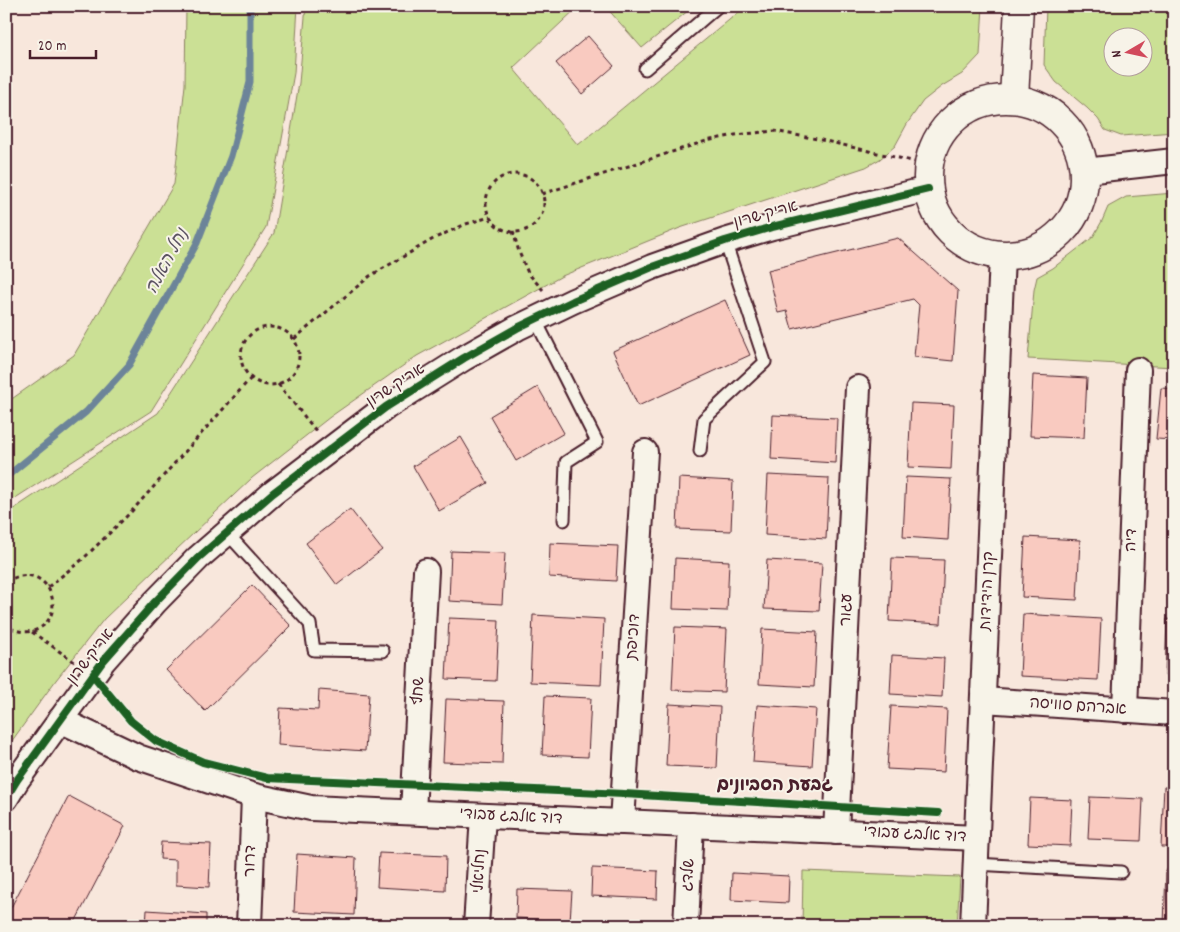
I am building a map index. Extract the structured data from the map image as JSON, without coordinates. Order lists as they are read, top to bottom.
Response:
{
  "streets": {
    "street": [
      "אריק שרון",
      "דיה",
      "קרן הידידות",
      "עגור",
      "דוכיפת",
      "שחף",
      "אברהם סוויסה",
      "דוד אלבג עבודי",
      "דרור",
      "נחליאלי",
      "שלדג"
    ]
  },
  "crossings": [
    ["אריק שרון", "קרן הידידות"],
    ["אריק שרון", "דוד אלבג עבודי"],
    ["דיה", "אברהם סוויסה"],
    ["קרן הידידות", "אברהם סוויסה"],
    ["קרן הידידות", "דוד אלבג עבודי"],
    ["עגור", "דוד אלבג עבודי"],
    ["דוכיפת", "דוד אלבג עבודי"],
    ["שחף", "דוד אלבג עבודי"],
    ["דוד אלבג עבודי", "דרור"],
    ["דוד אלבג עבודי", "נחליאלי"],
    ["דוד אלבג עבודי", "שלדג"]
  ],
  "districts": ["גבעת הסביונים"],
  "water": ["נחל האלה"],
  "scale_bar": "20 m",
  "north": "left"
}
